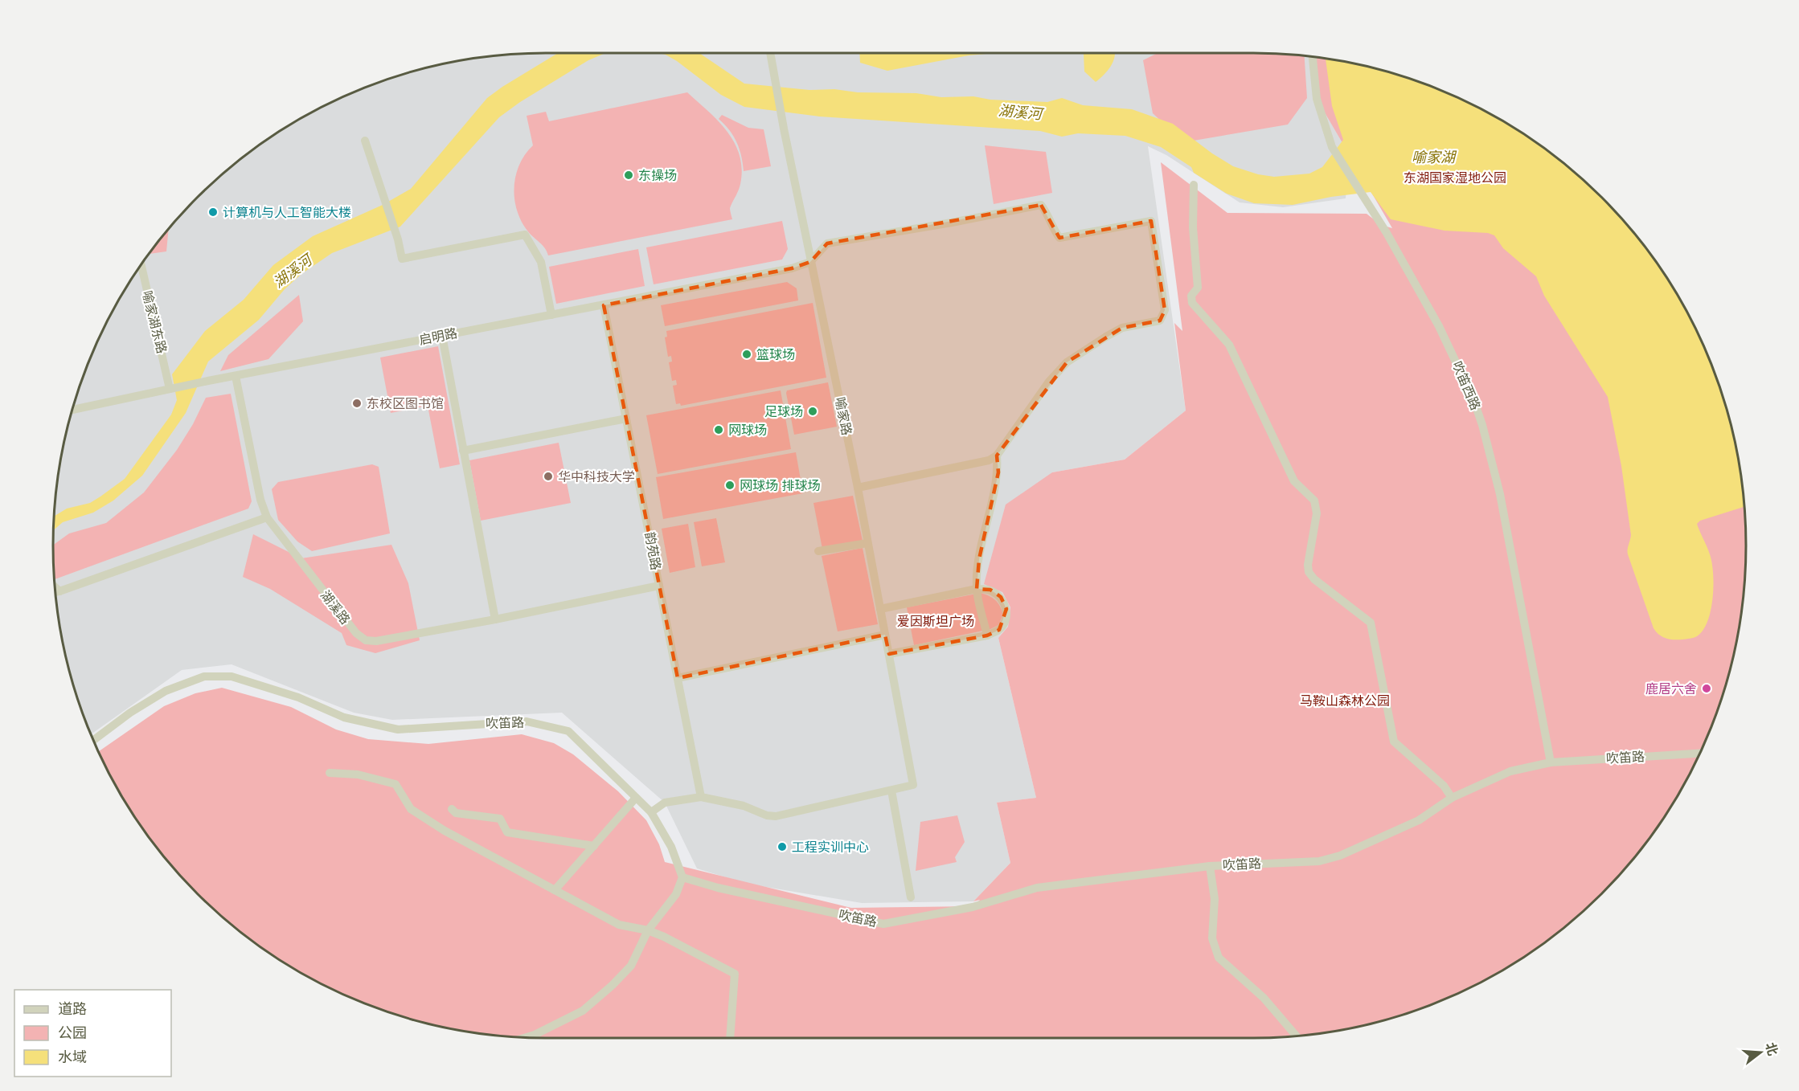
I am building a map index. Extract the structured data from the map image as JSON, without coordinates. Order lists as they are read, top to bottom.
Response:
{
  "streets": {
    "street": [
      "喻家湖东路",
      "启明路",
      "吹笛西路",
      "喻家路",
      "韵苑路",
      "湖溪路",
      "吹笛路"
    ]
  },
  "crossings": [
    ["喻家湖东路", "启明路"],
    ["启明路", "喻家路"],
    ["启明路", "韵苑路"],
    ["吹笛西路", "吹笛路"],
    ["韵苑路", "湖溪路"]
  ],
  "water": ["湖溪河", "喻家湖"],
  "parks": ["东湖国家湿地公园", "爱因斯坦广场", "马鞍山森林公园"],
  "places": [
    "东操场",
    "计算机与人工智能大楼",
    "篮球场",
    "东校区图书馆",
    "足球场",
    "网球场",
    "华中科技大学",
    "网球场 排球场",
    "鹿居六舍",
    "工程实训中心"
  ],
  "legend": ["道路", "公园", "水域"],
  "north": "right"
}
